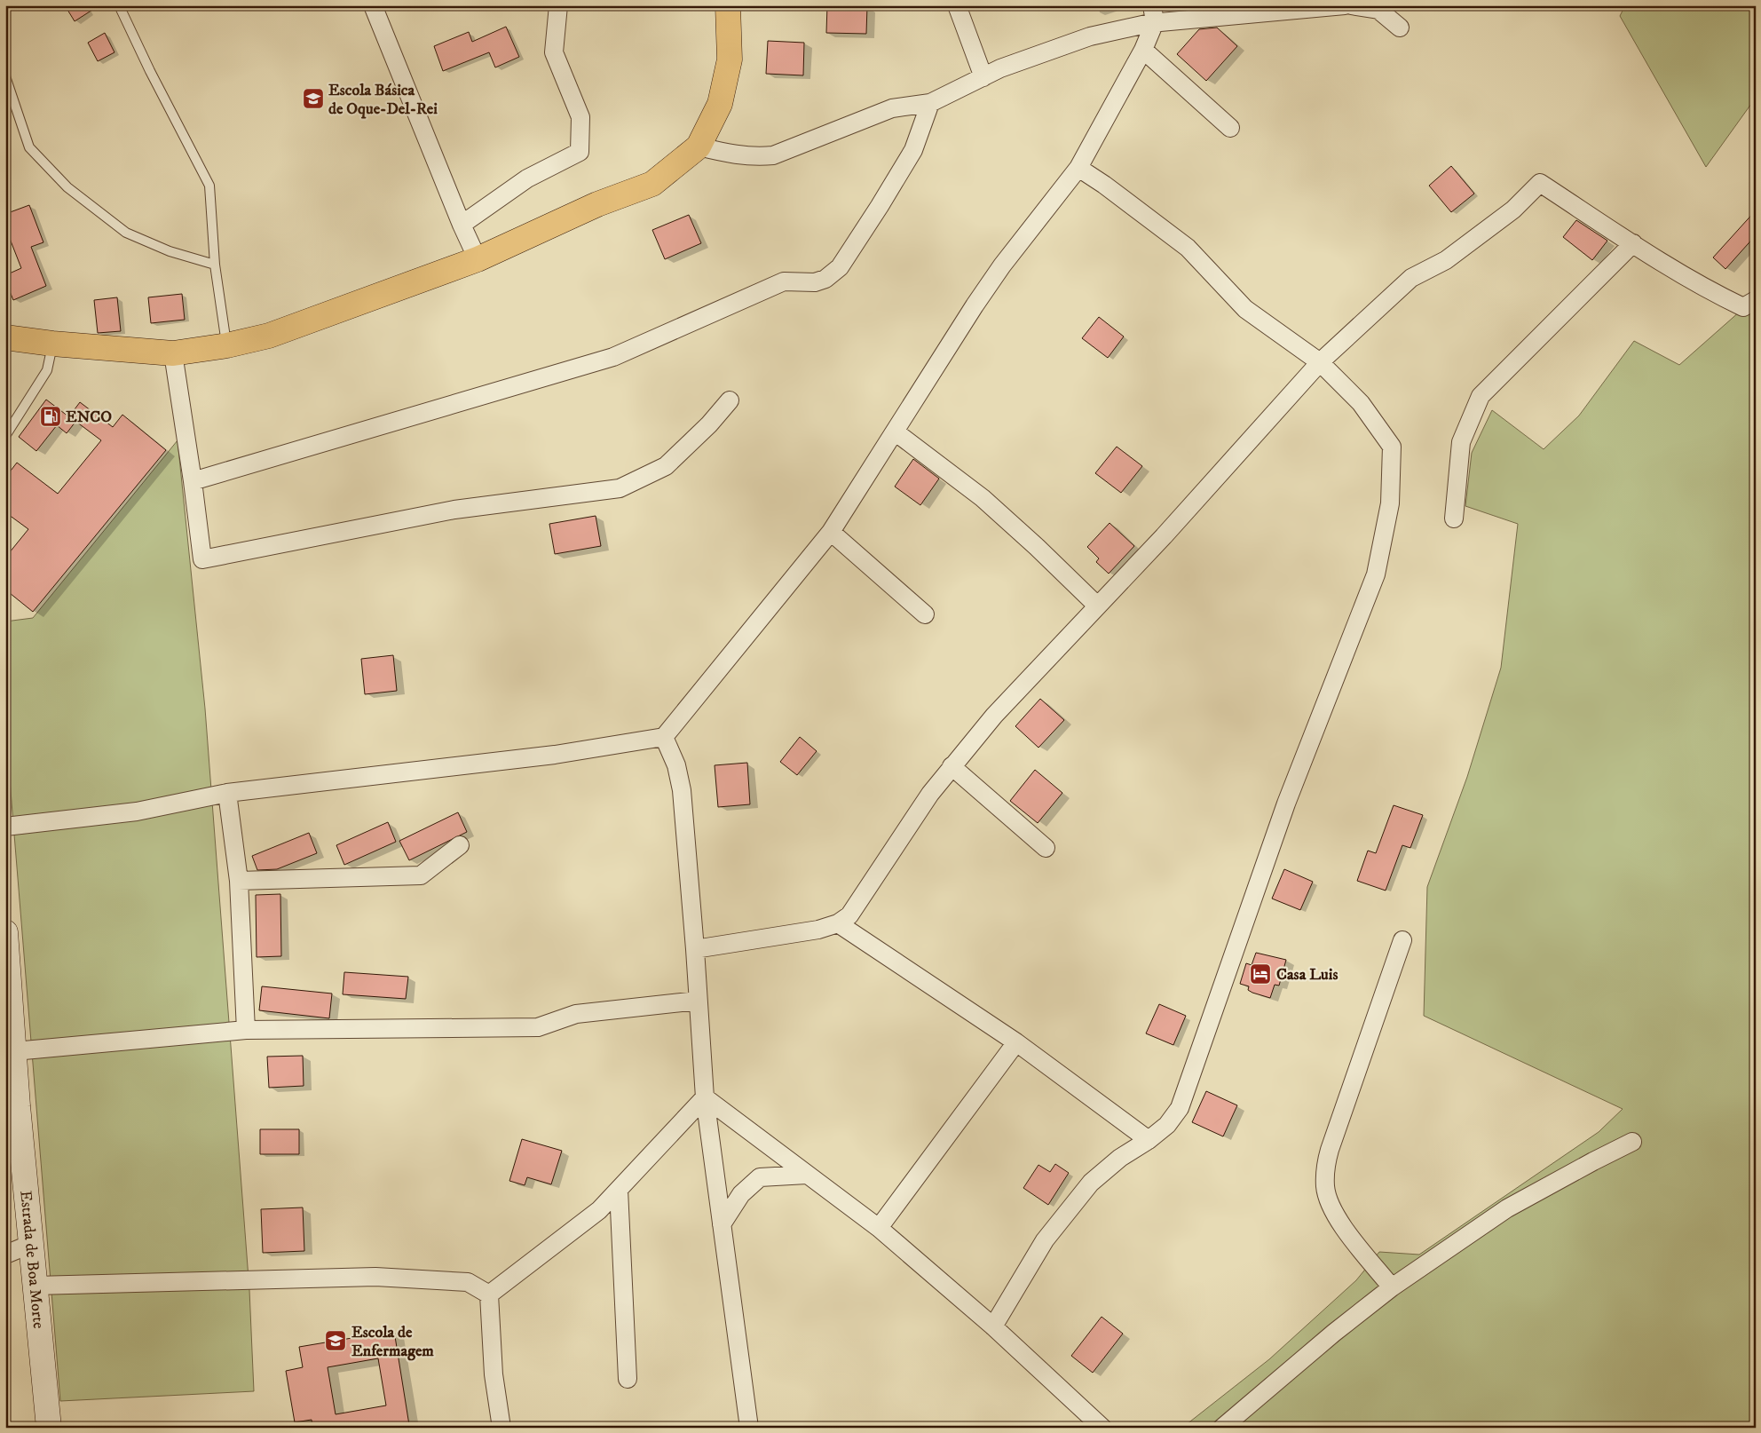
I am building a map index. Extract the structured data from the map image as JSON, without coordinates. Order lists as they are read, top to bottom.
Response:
{
  "streets": {
    "main road": ["Estrada de Boa Morte"]
  },
  "places": {
    "school or university": ["Escola Básica de Oque-Del-Rei", "Escola de Enfermagem"],
    "fuel station": ["ENCO"],
    "hotel": ["Casa Luis"]
  }
}
